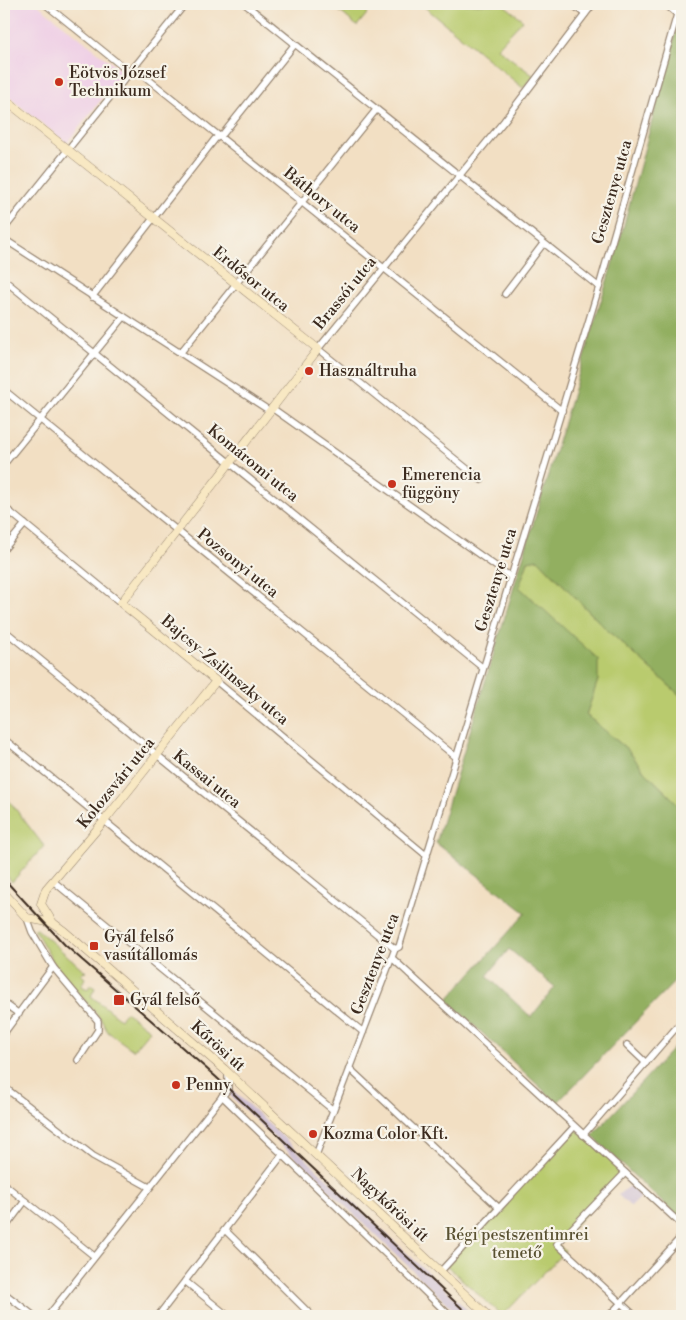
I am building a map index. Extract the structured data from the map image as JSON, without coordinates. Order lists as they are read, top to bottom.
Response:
{
  "streets": {
    "street": [
      "Gesztenye utca",
      "Báthory utca",
      "Erdősor utca",
      "Brassói utca",
      "Komáromi utca",
      "Pozsonyi utca",
      "Bajcsy-Zsilinszky utca",
      "Kassai utca",
      "Kolozsvári utca",
      "Kőrösi út",
      "Nagykőrösi út"
    ]
  },
  "crossings": [
    ["Gesztenye utca", "Báthory utca"],
    ["Gesztenye utca", "Komáromi utca"],
    ["Gesztenye utca", "Pozsonyi utca"],
    ["Gesztenye utca", "Bajcsy-Zsilinszky utca"],
    ["Gesztenye utca", "Kassai utca"],
    ["Gesztenye utca", "Kőrösi út"],
    ["Gesztenye utca", "Nagykőrösi út"],
    ["Báthory utca", "Brassói utca"],
    ["Erdősor utca", "Brassói utca"],
    ["Brassói utca", "Komáromi utca"],
    ["Brassói utca", "Pozsonyi utca"],
    ["Brassói utca", "Bajcsy-Zsilinszky utca"],
    ["Bajcsy-Zsilinszky utca", "Kolozsvári utca"],
    ["Kassai utca", "Kolozsvári utca"],
    ["Kőrösi út", "Nagykőrösi út"]
  ],
  "parks": ["Régi pestszentimrei temető"],
  "places": {
    "other": [
      "Eötvös József Technikum",
      "Használtruha",
      "Emerencia függöny",
      "Penny",
      "Kozma Color Kft."
    ],
    "transit": ["Gyál felső vasútállomás", "Gyál felső"]
  }
}
